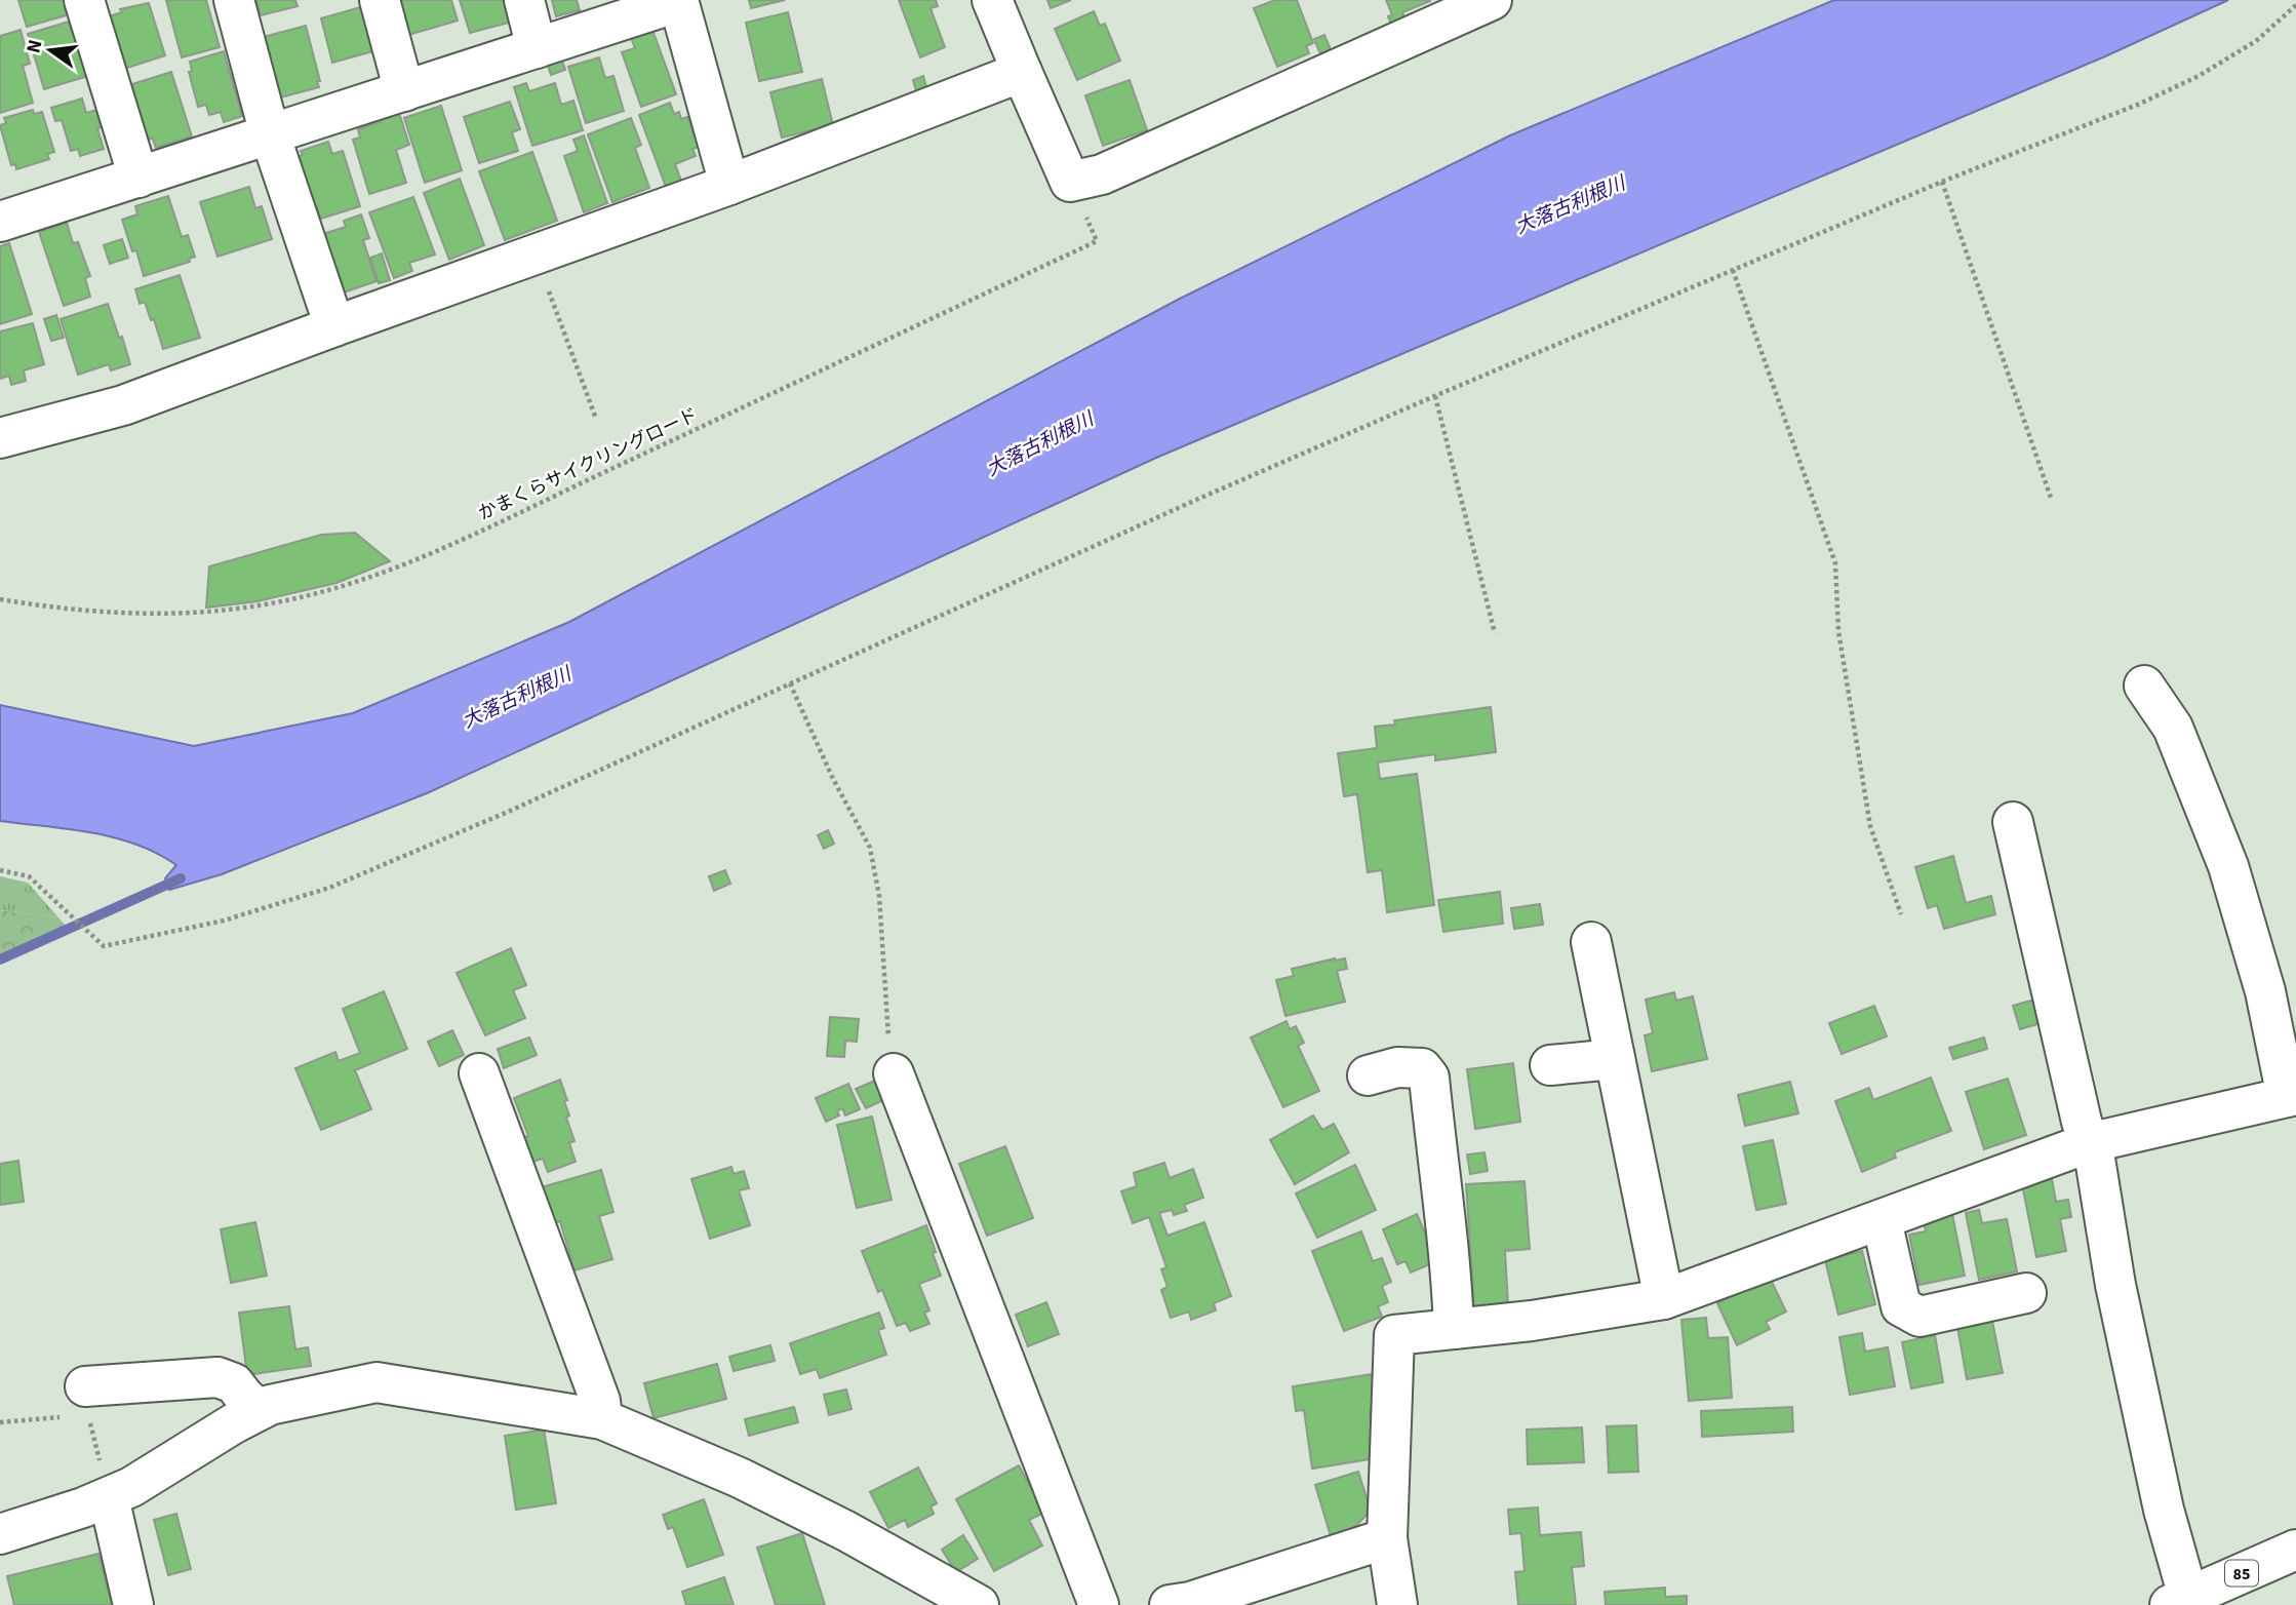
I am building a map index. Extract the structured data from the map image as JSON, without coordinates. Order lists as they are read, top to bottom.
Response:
{
  "streets": {
    "street": ["85"],
    "path": ["かまくらサイクリングロード"]
  },
  "water": ["大落古利根川"],
  "north": "left"
}
